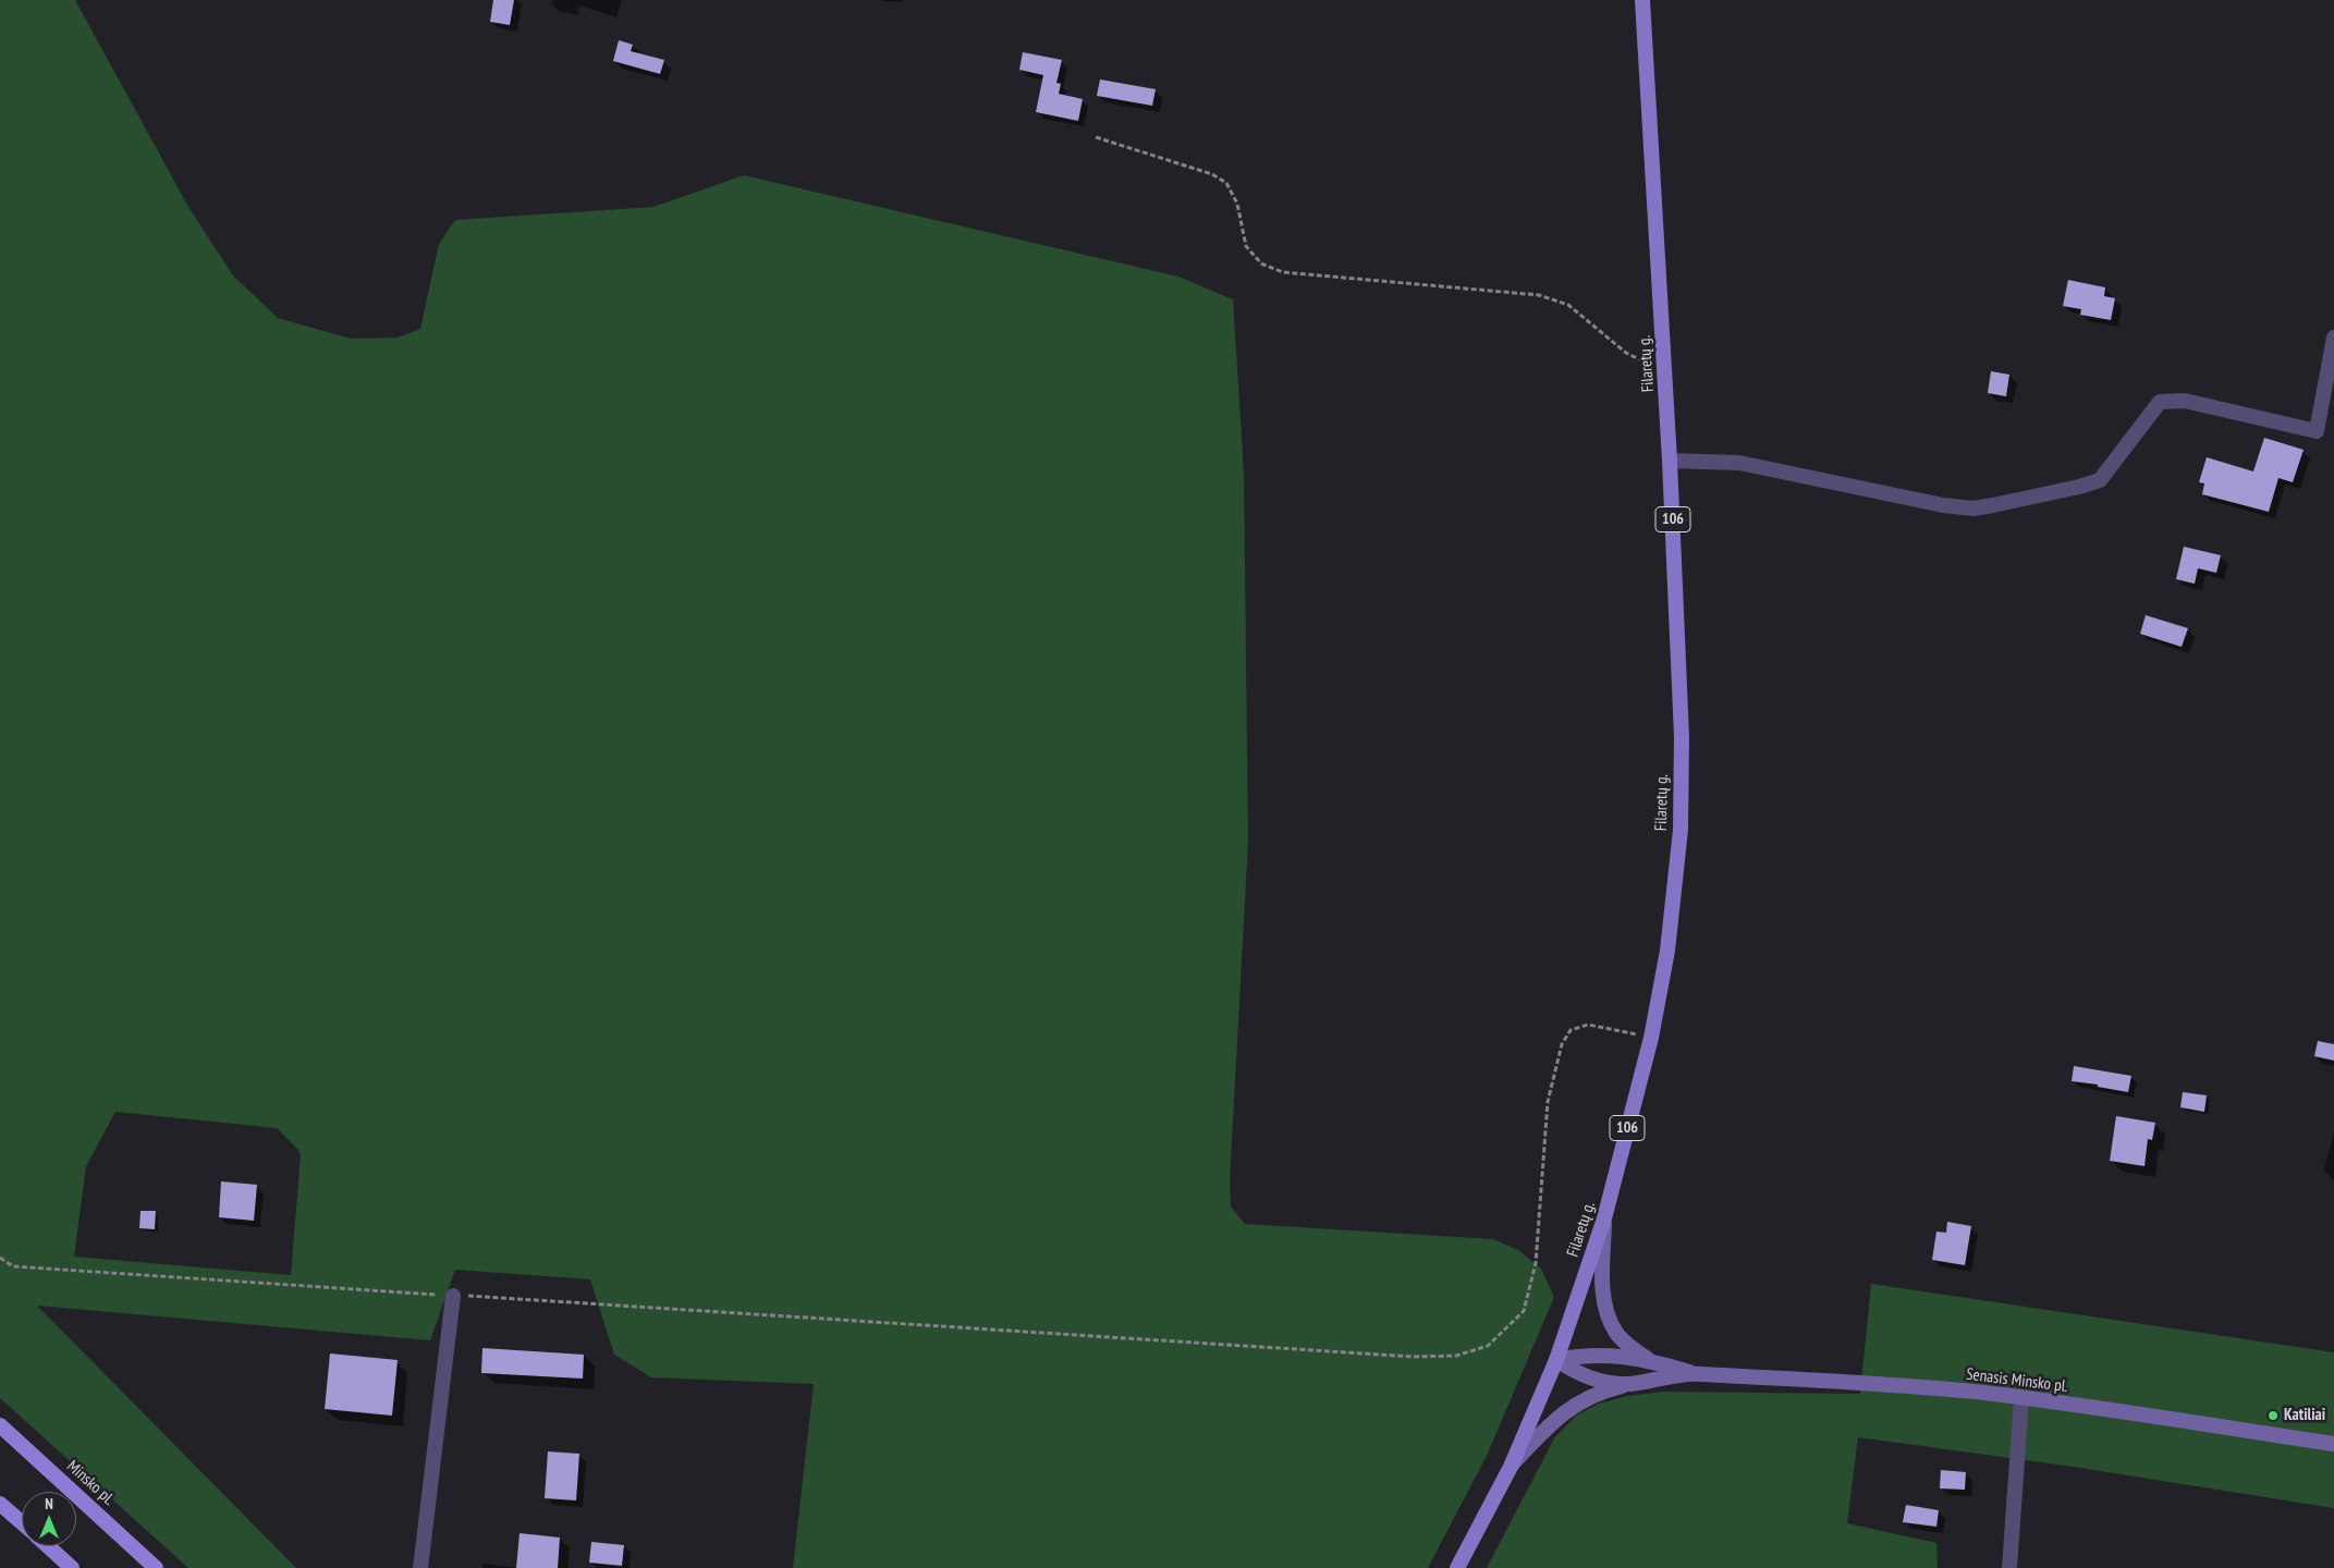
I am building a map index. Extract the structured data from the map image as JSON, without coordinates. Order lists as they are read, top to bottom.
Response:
{
  "streets": {
    "highway": ["Minsko pl."],
    "main road": ["Filaretų g.", "106", "Senasis Minsko pl."]
  },
  "crossings": [
    ["Filaretų g.", "Senasis Minsko pl."]
  ],
  "places": ["Katiliai"],
  "north": "top"
}
